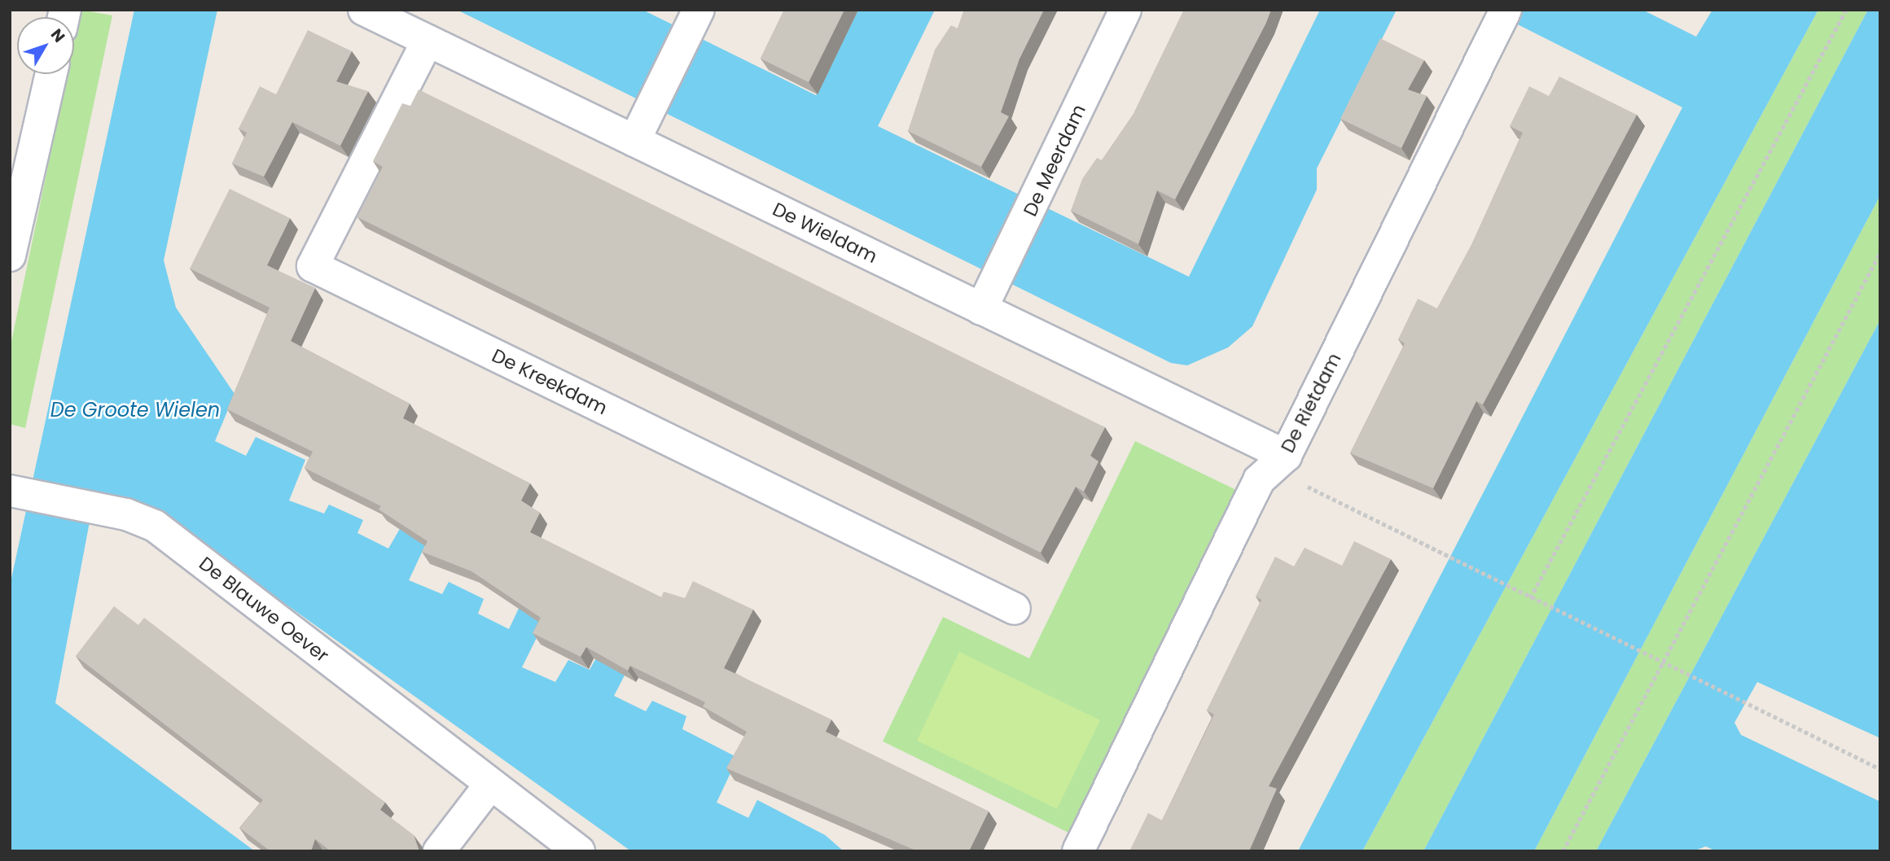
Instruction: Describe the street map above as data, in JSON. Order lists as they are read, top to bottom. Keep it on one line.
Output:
{"streets":{"street":["De Meerdam","De Wieldam","De Kreekdam","De Rietdam","De Blauwe Oever"]},"crossings":[["De Meerdam","De Wieldam"],["De Wieldam","De Kreekdam"],["De Wieldam","De Rietdam"]],"water":["De Groote Wielen"],"north":"top right"}
